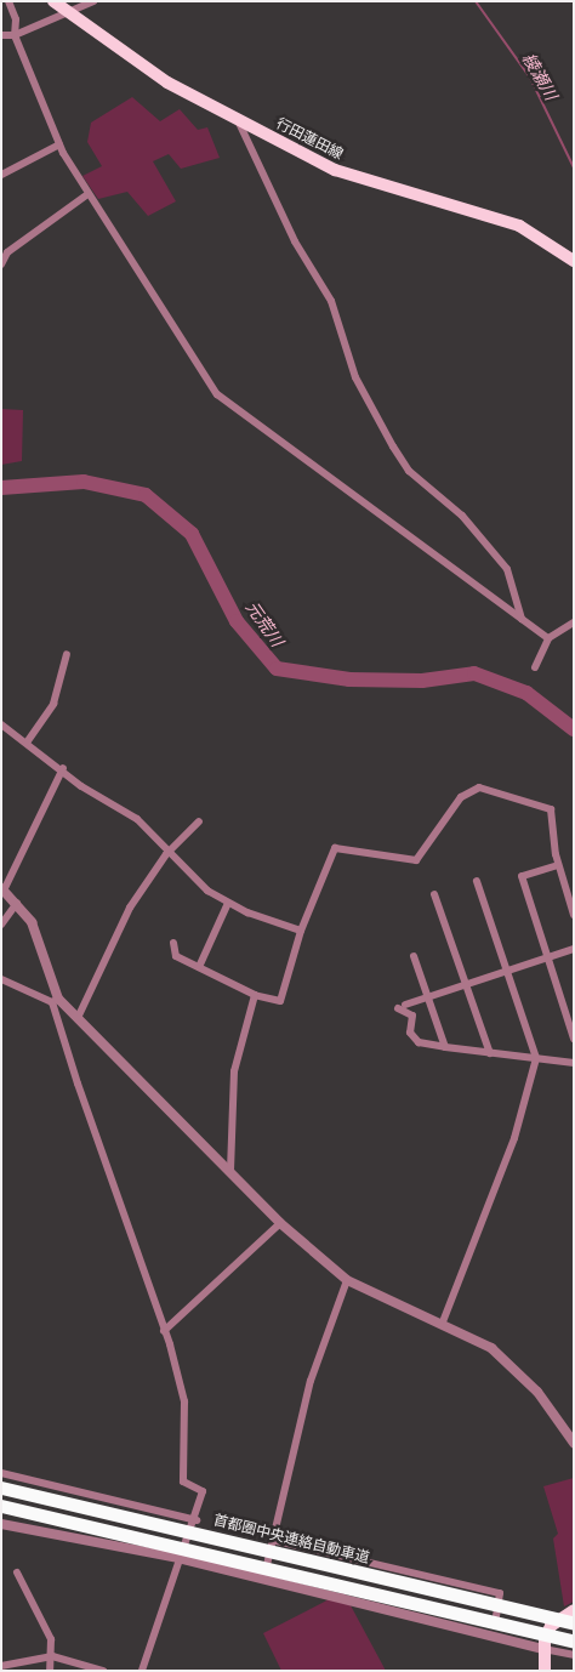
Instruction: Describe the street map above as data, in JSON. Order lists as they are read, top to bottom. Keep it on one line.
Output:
{"streets":{"highway":["首都圏中央連絡自動車道"],"main road":["行田蓮田線"]},"water":["綾瀬川","元荒川"]}
